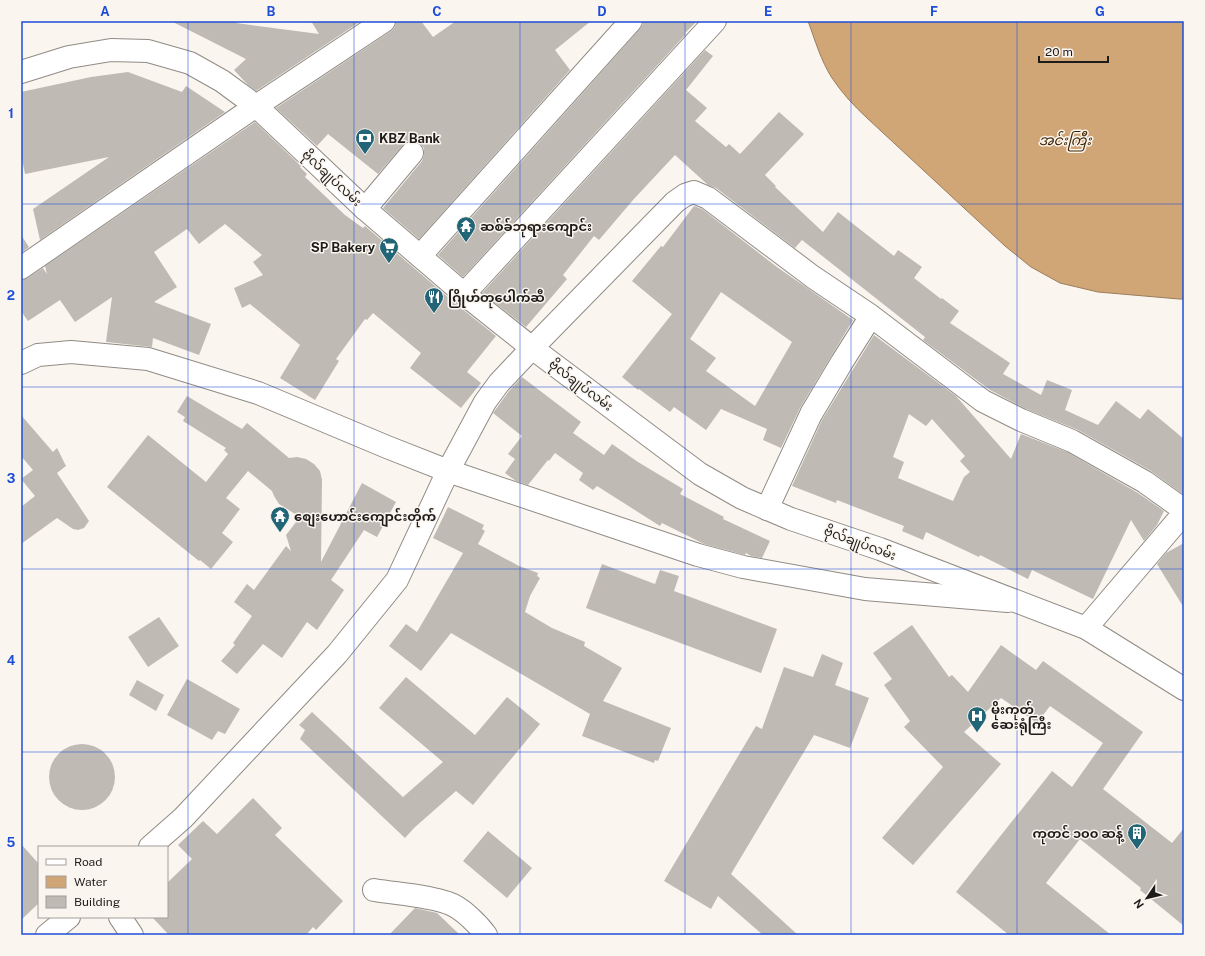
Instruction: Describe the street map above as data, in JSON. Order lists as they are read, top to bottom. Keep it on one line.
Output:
{"streets":{"street":["ဗိုလ်‌ချုပ်‌လမ်း"]},"water":["အင်းကြီး"],"places":{"bank":["KBZ Bank"],"temple":["ဆစ်ခ်ဘုရားကျောင်း","စျေးဟောင်းကျောင်းတိုက်"],"supermarket":["SP Bakery"],"restaurant":["ဂြိုဟ်တုပေါက်ဆီ"],"hospital":["မိုးကုတ်‌ ‌ဆေးရုံကြီး"],"building":["ကုတင် ၁၀၀ ဆန့်"]},"legend":["Road","Water","Building"],"scale_bar":"20 m","north":"bottom left","grid":{"columns":["A","B","C","D","E","F","G"],"rows":["1","2","3","4","5"]}}
